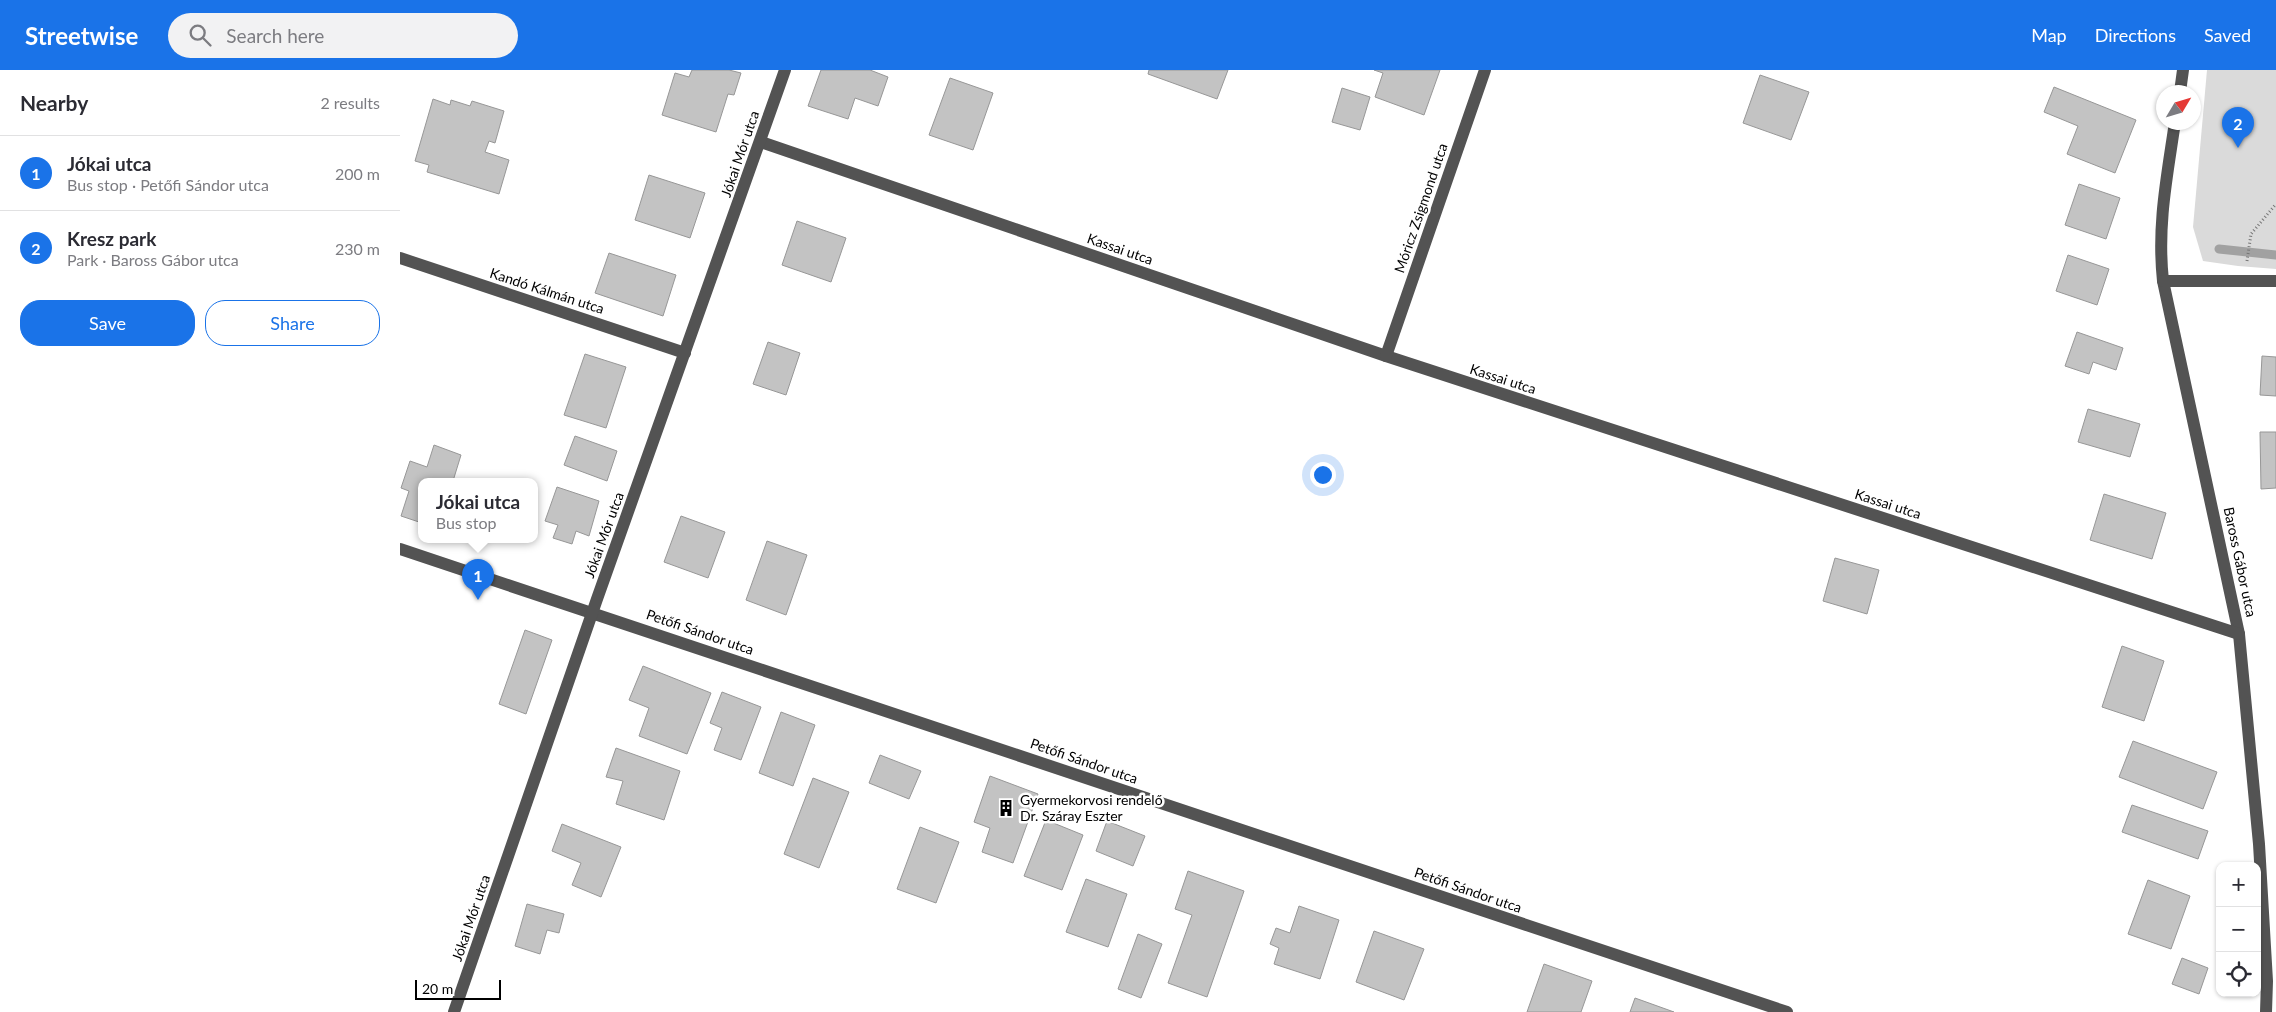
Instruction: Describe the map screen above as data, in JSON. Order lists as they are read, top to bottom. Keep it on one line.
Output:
{"streets":{"street":["Jókai Mór utca","Móricz Zsigmond utca","Kassai utca","Kandó Kálmán utca","Baross Gábor utca","Petőfi Sándor utca"]},"crossings":[["Jókai Mór utca","Kassai utca"],["Jókai Mór utca","Kandó Kálmán utca"],["Jókai Mór utca","Petőfi Sándor utca"],["Móricz Zsigmond utca","Kassai utca"],["Kassai utca","Baross Gábor utca"]],"places":{"building":["Gyermekorvosi rendelő Dr. Száray Eszter"]},"scale_bar":"20 m","north":"top right","page":{"header":"Streetwise","search":"Search here","nav":["Map","Directions","Saved"],"heading":["Nearby","2 results"],"pins":["2","1"],"list":[{"mark":"1","name":"Jókai utca","note":"Bus stop · Petőfi Sándor utca","value":"200 m"},{"mark":"2","name":"Kresz park","note":"Park · Baross Gábor utca","value":"230 m"}],"buttons":["Save","Share"],"popup":["Jókai utca","Bus stop"],"map_buttons":["+","−"],"scale":"20 m"}}
